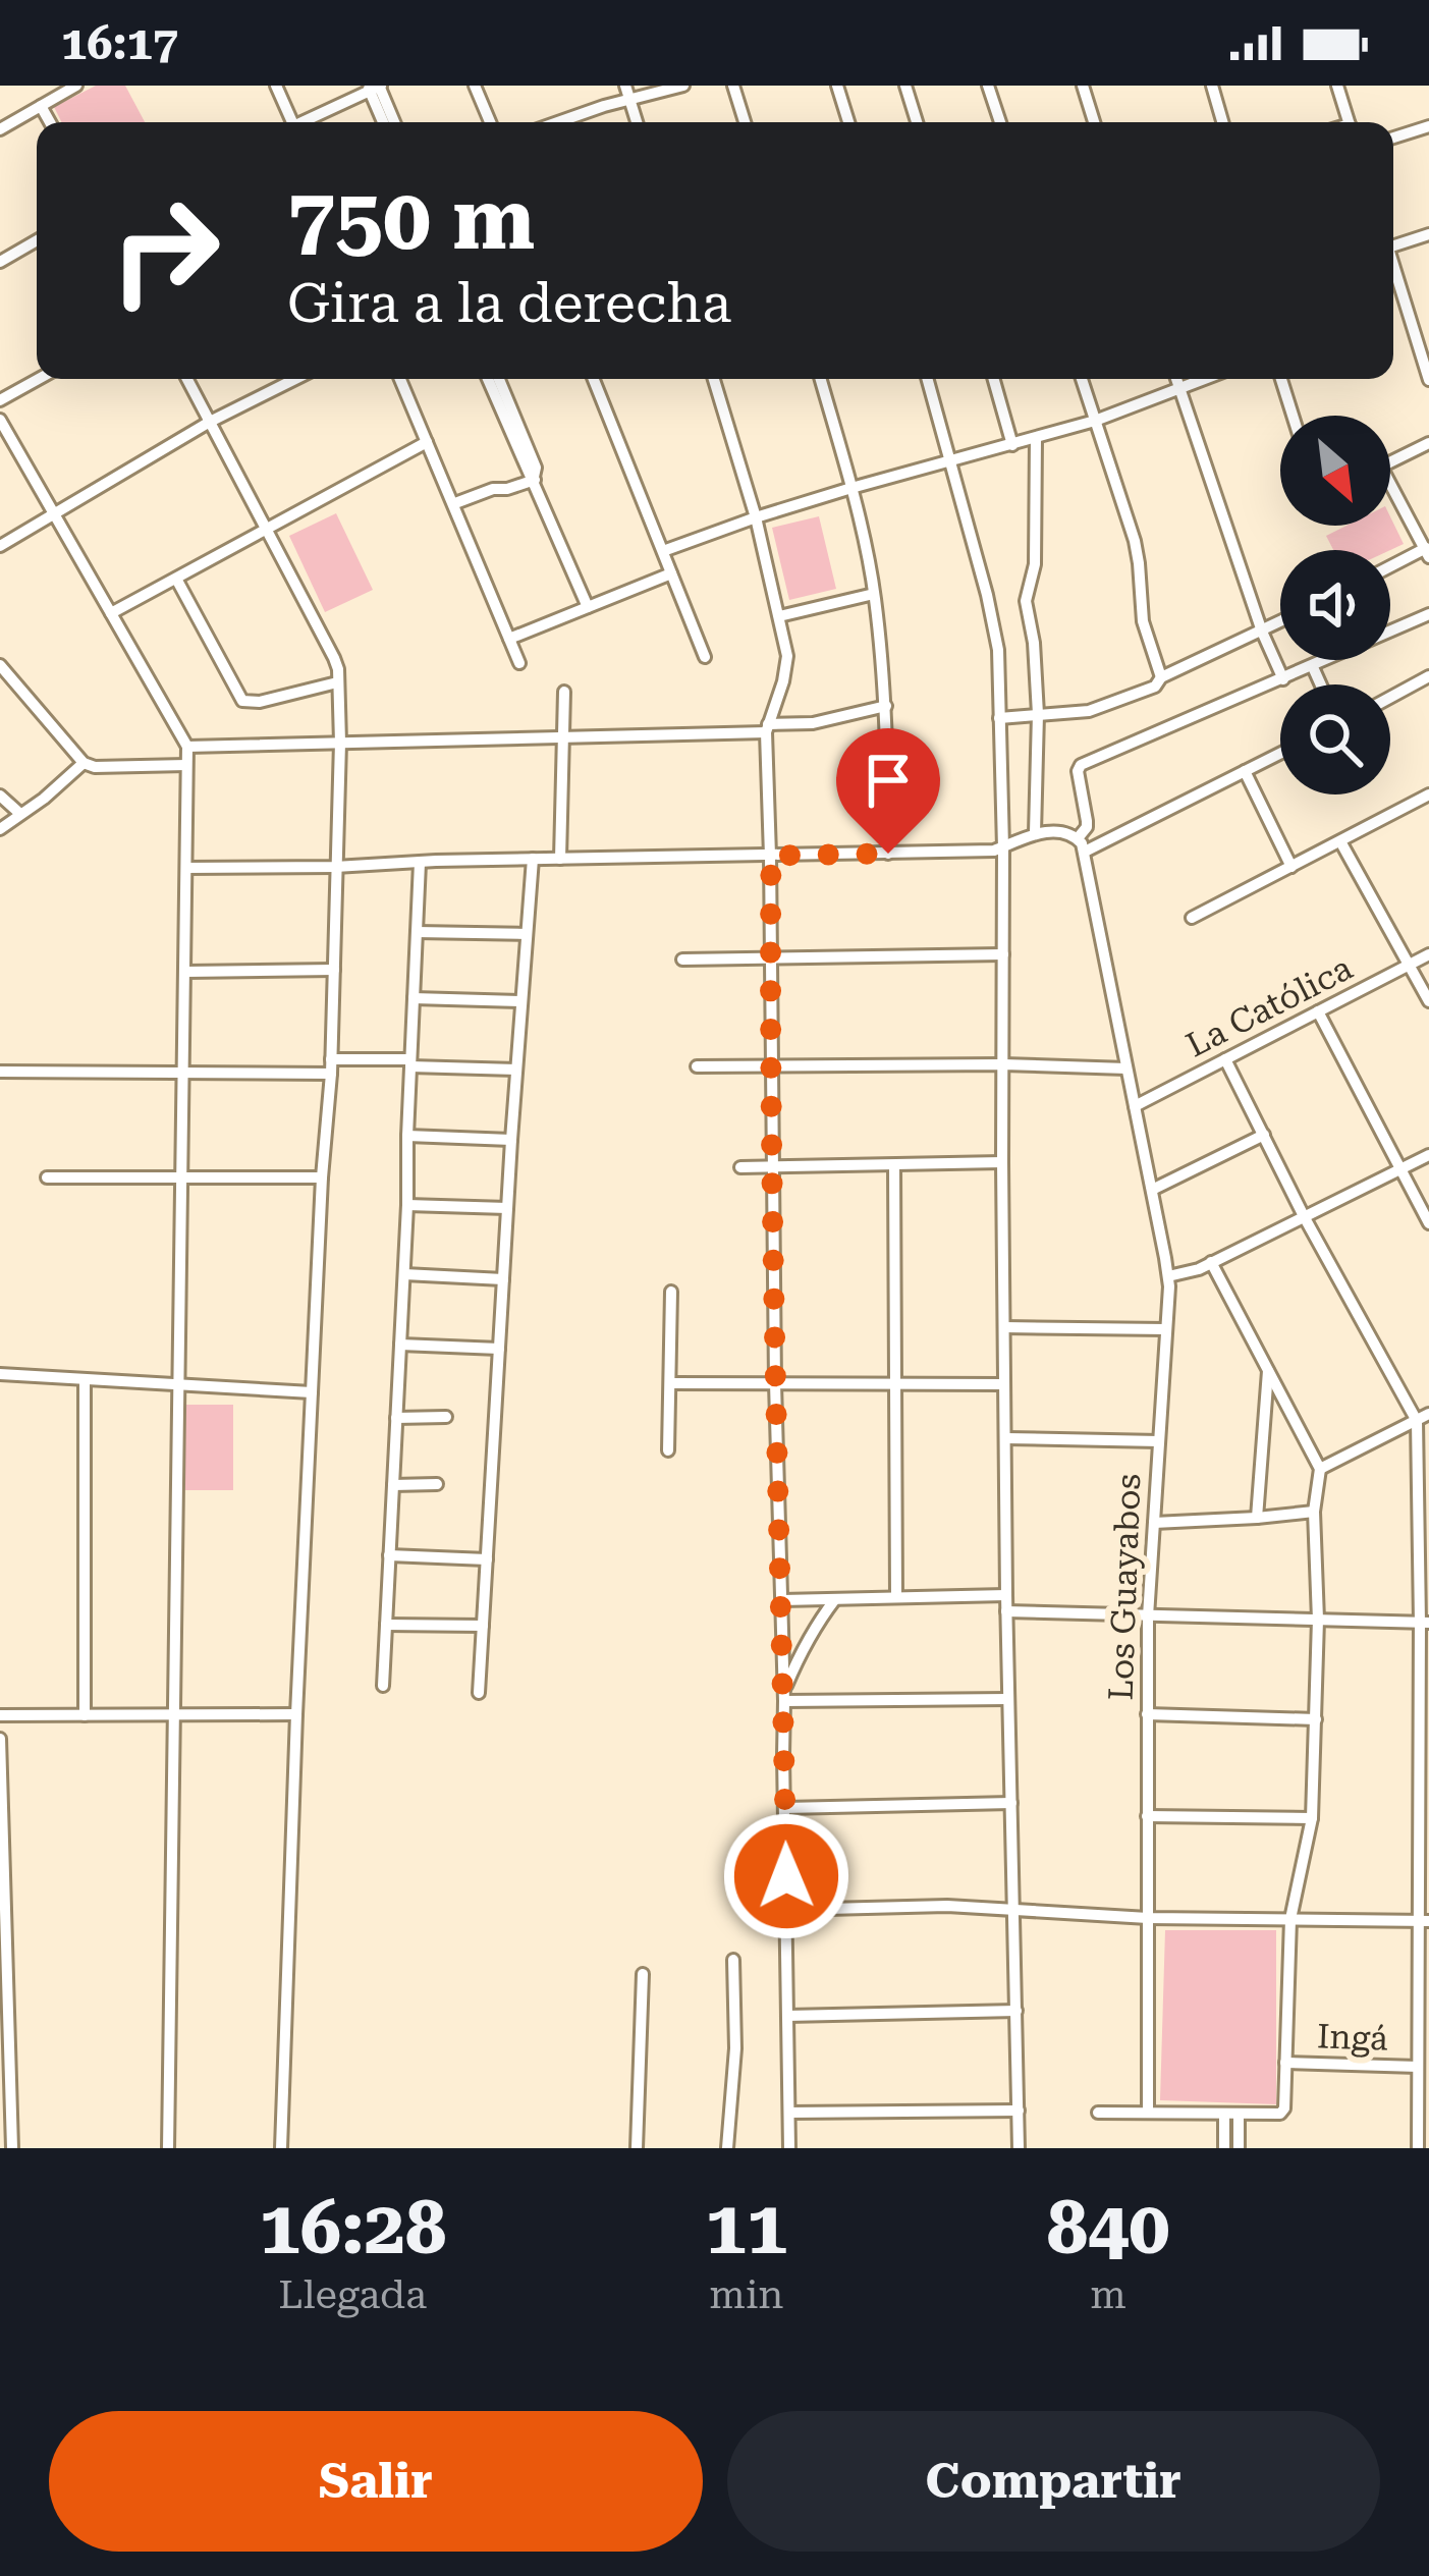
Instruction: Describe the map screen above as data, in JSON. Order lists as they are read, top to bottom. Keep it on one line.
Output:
{"streets":{"street":["La Católica","Los Guayabos","Ingá"]},"crossings":[["La Católica","Los Guayabos"]],"north":"bottom right","page":{"status":"16:17","turn":["750 m","Gira a la derecha"],"eta":["16:28","Llegada","11","min","840","m"],"buttons":["Salir","Compartir"]}}
